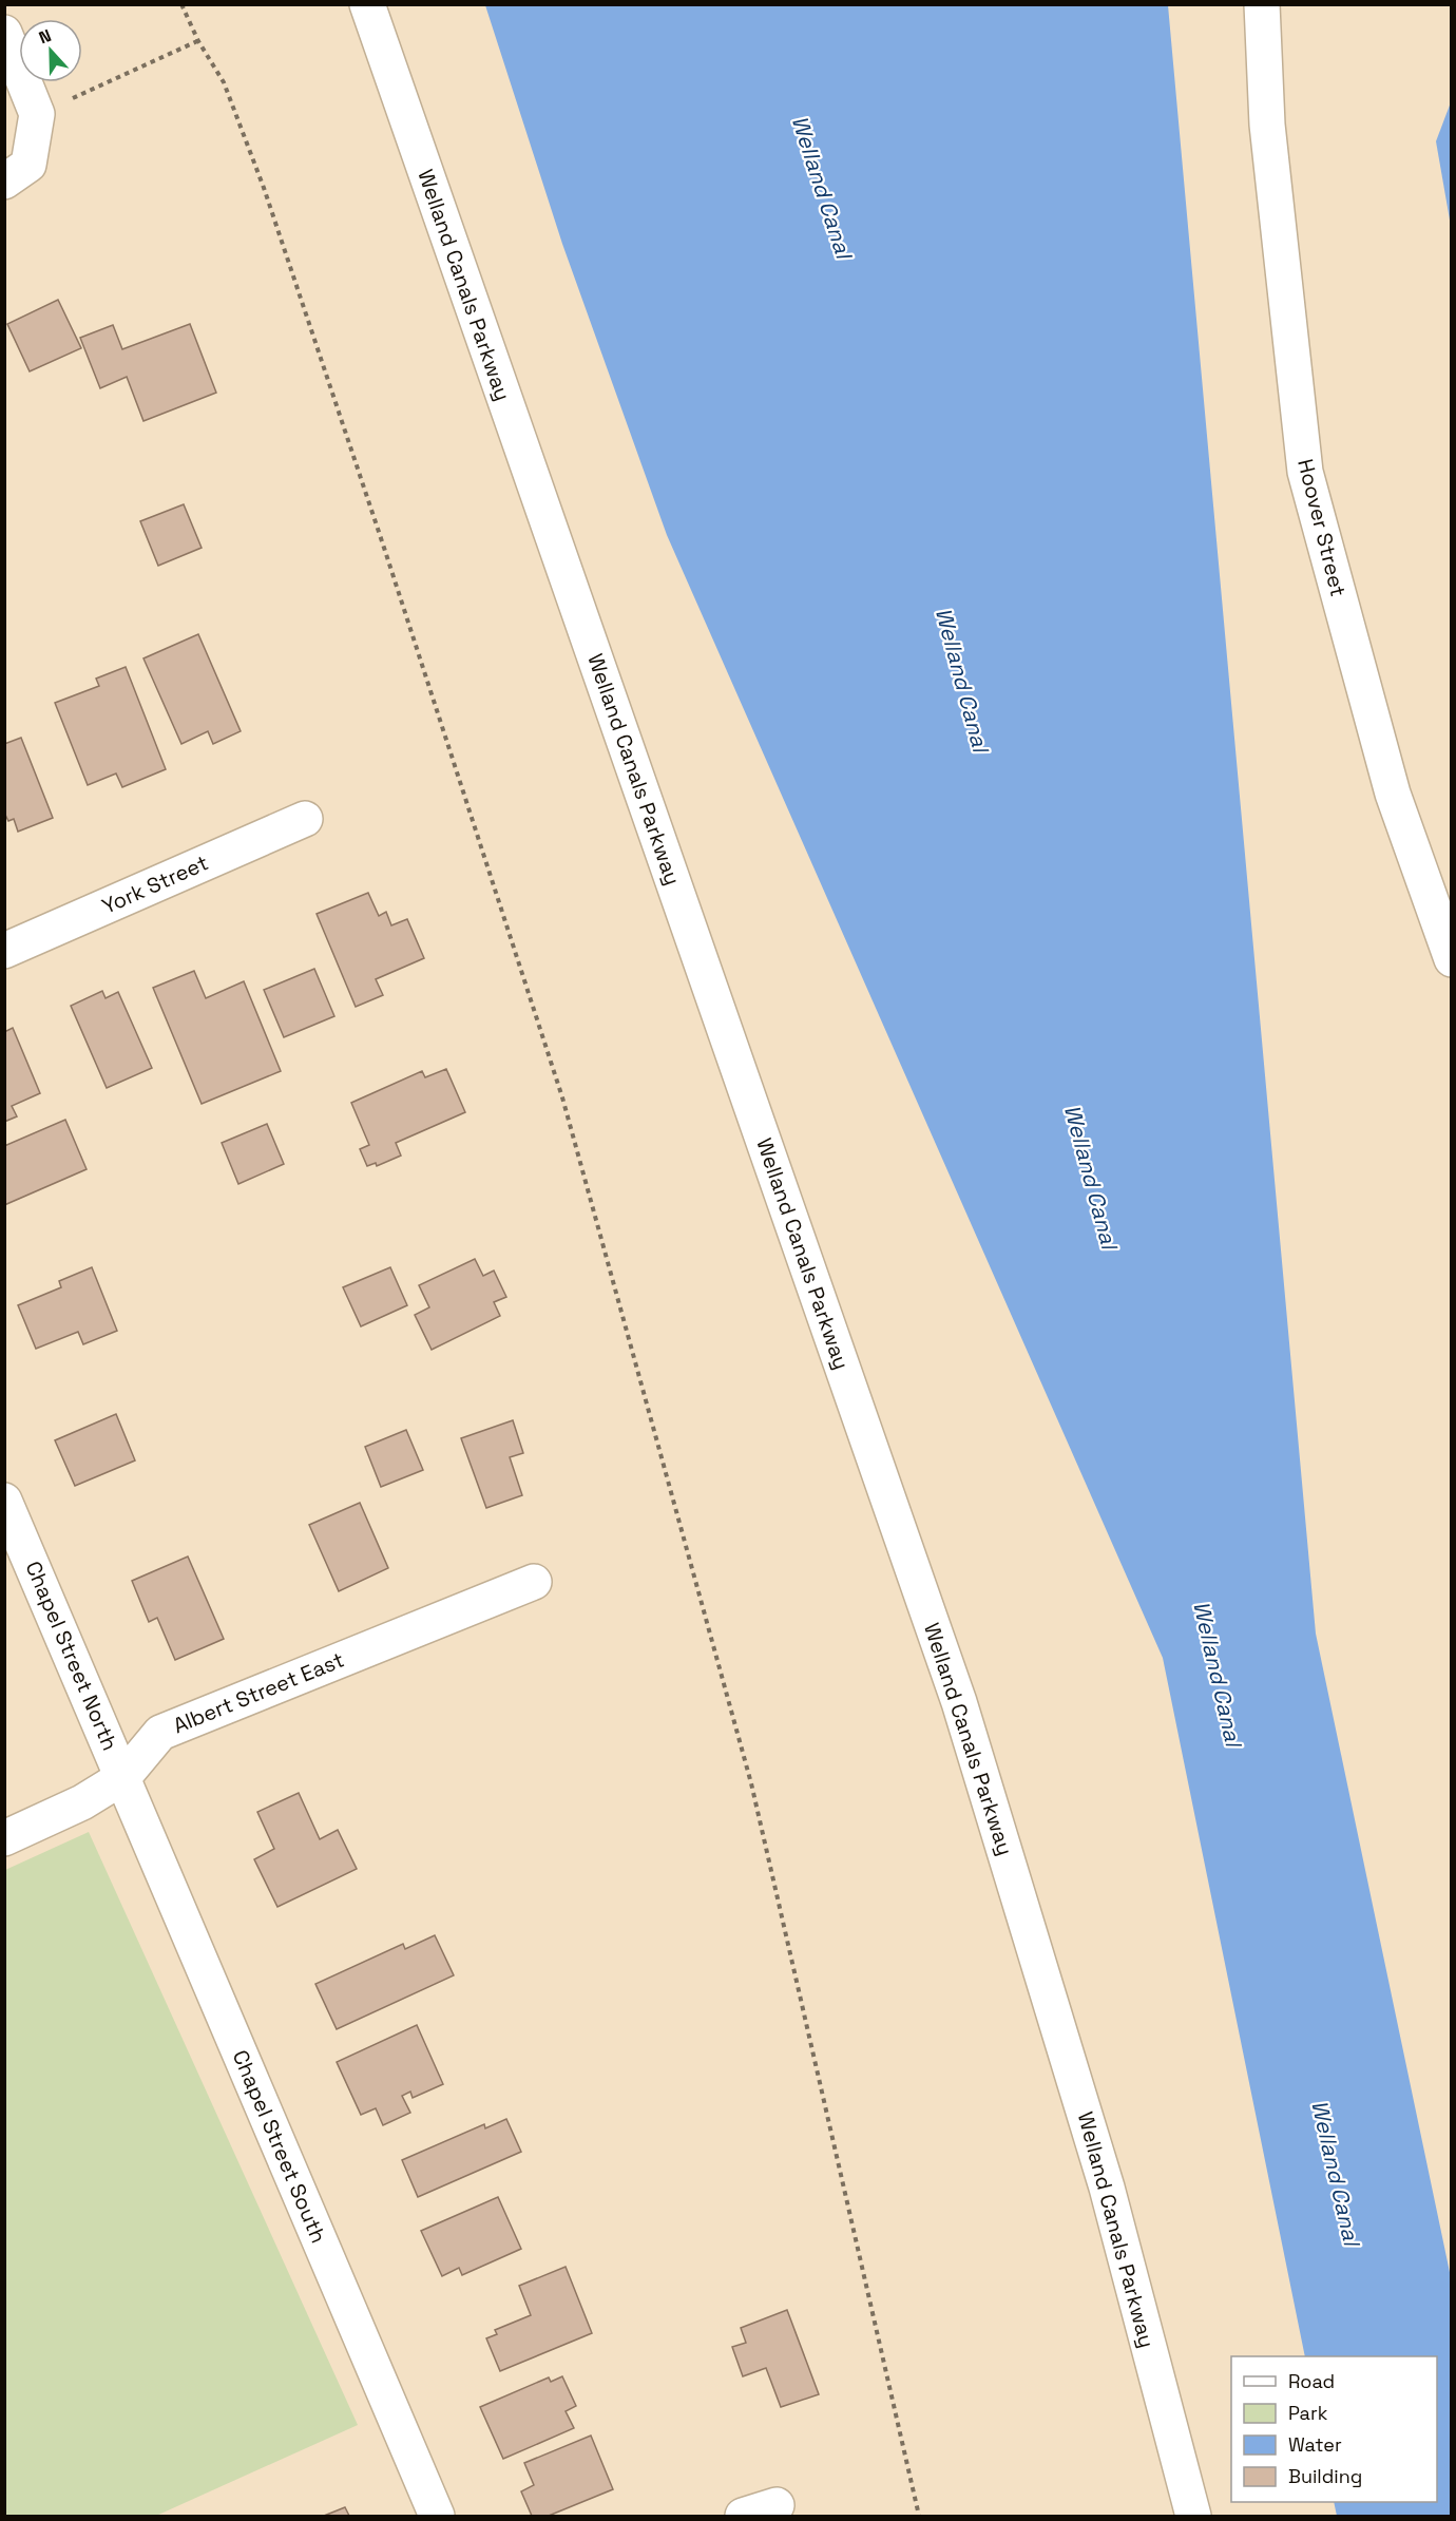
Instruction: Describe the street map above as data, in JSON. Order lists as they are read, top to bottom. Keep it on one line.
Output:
{"streets":{"street":["Welland Canals Parkway","Hoover Street","York Street","Chapel Street North","Albert Street East","Chapel Street South"]},"crossings":[["Chapel Street North","Albert Street East"],["Chapel Street North","Chapel Street South"],["Albert Street East","Chapel Street South"]],"water":["Welland Canal"],"legend":["Road","Park","Water","Building"],"north":"top"}
